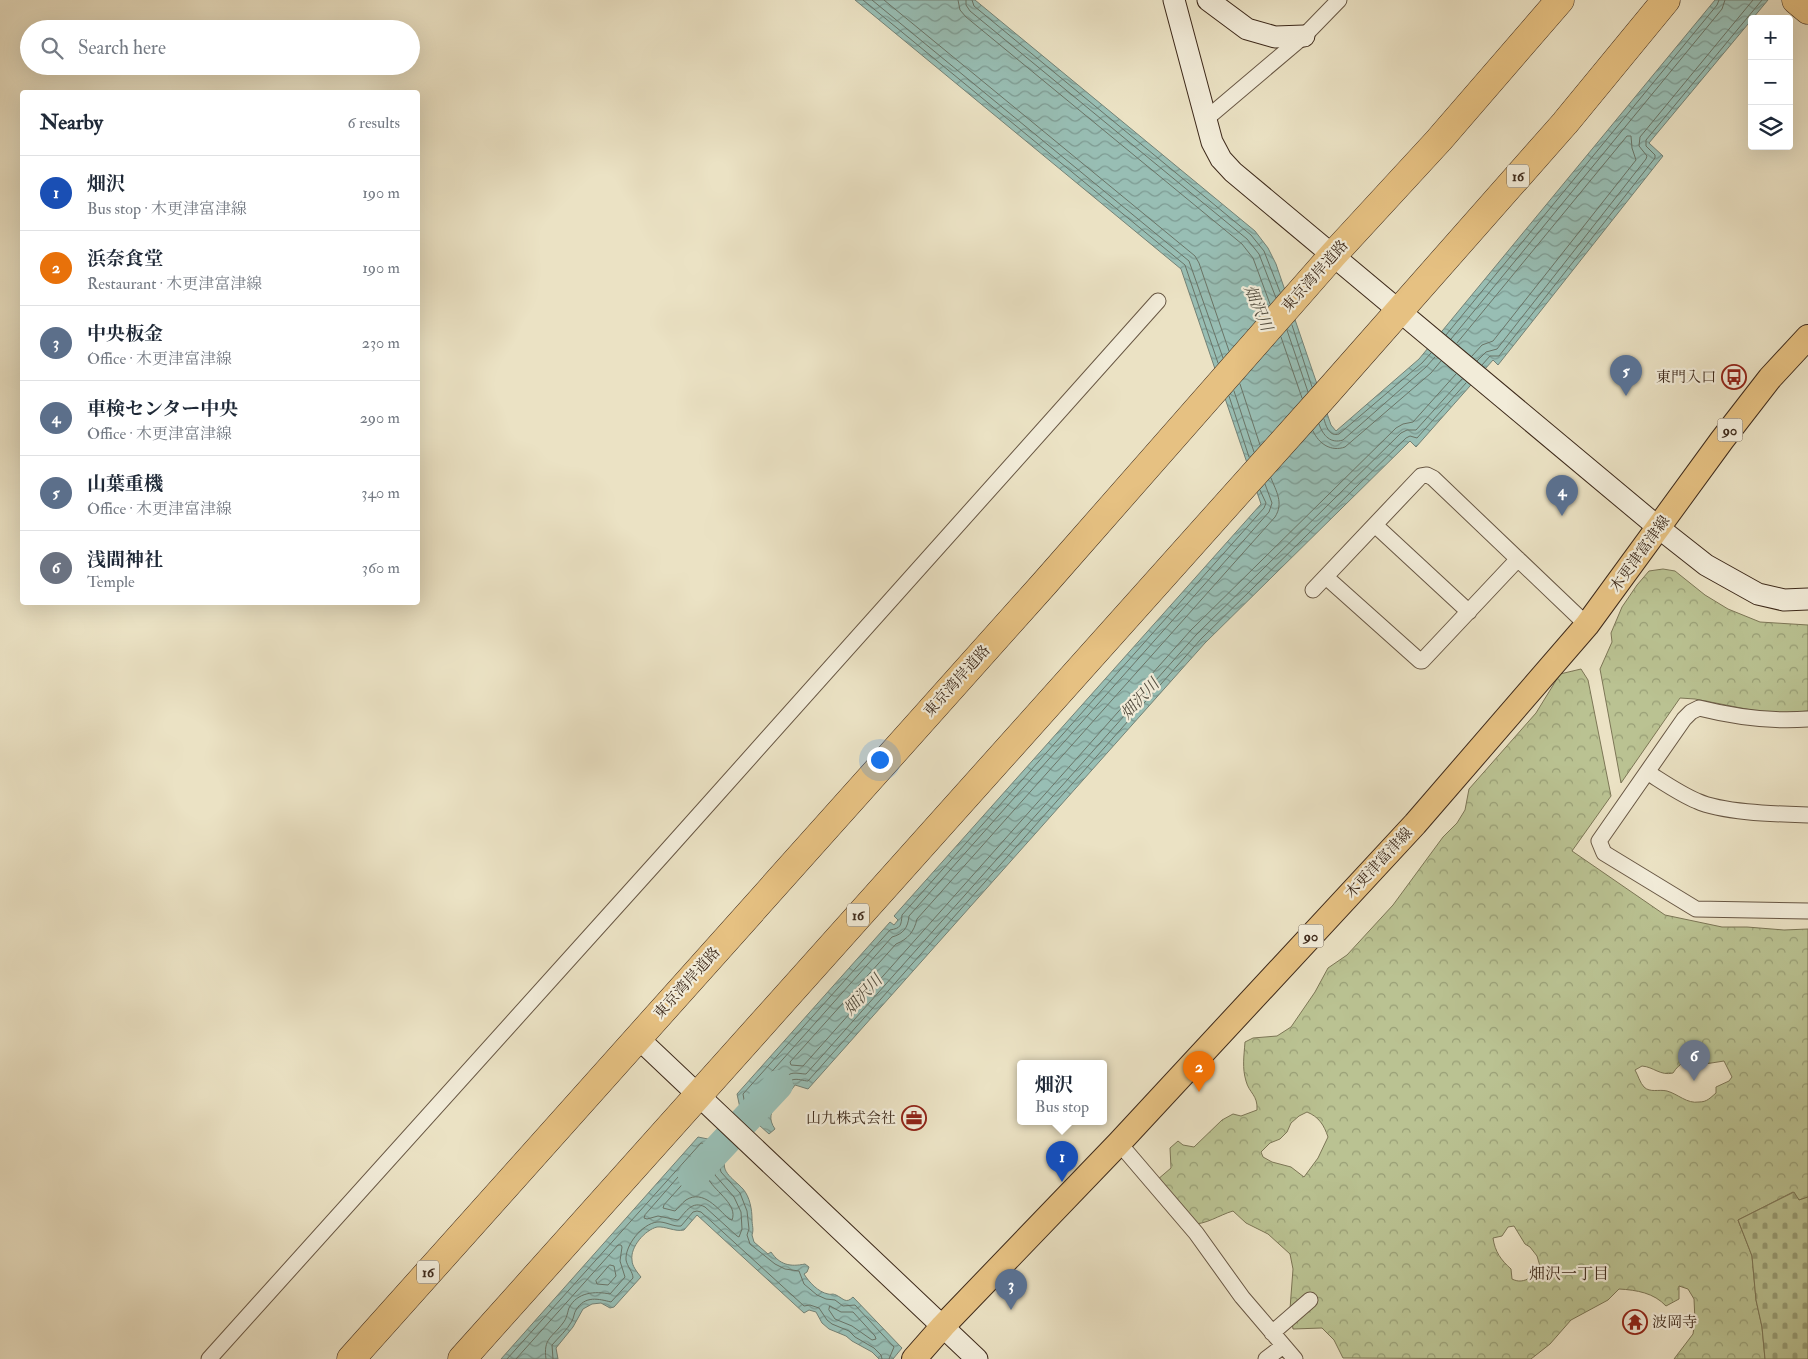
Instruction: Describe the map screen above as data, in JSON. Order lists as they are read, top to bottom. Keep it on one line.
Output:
{"streets":{"highway":["16","東京湾岸道路"],"main road":["90","木更津富津線"]},"districts":["畑沢一丁目"],"water":["畑沢川"],"places":{"bus stop":["東門入口"],"office":["山九株式会社"],"temple":["波岡寺"]},"page":{"map_buttons":["+","−"],"search":"Search here","heading":["Nearby","6 results"],"list":[{"mark":"1","name":"畑沢","note":"Bus stop · 木更津富津線","value":"190 m"},{"mark":"2","name":"浜奈食堂","note":"Restaurant · 木更津富津線","value":"190 m"},{"mark":"3","name":"中央板金","note":"Office · 木更津富津線","value":"230 m"},{"mark":"4","name":"車検センター中央","note":"Office · 木更津富津線","value":"290 m"},{"mark":"5","name":"山葉重機","note":"Office · 木更津富津線","value":"340 m"},{"mark":"6","name":"浅間神社","note":"Temple","value":"360 m"}],"pins":["5","4","6","2","1","3"],"popup":["畑沢","Bus stop"]}}
